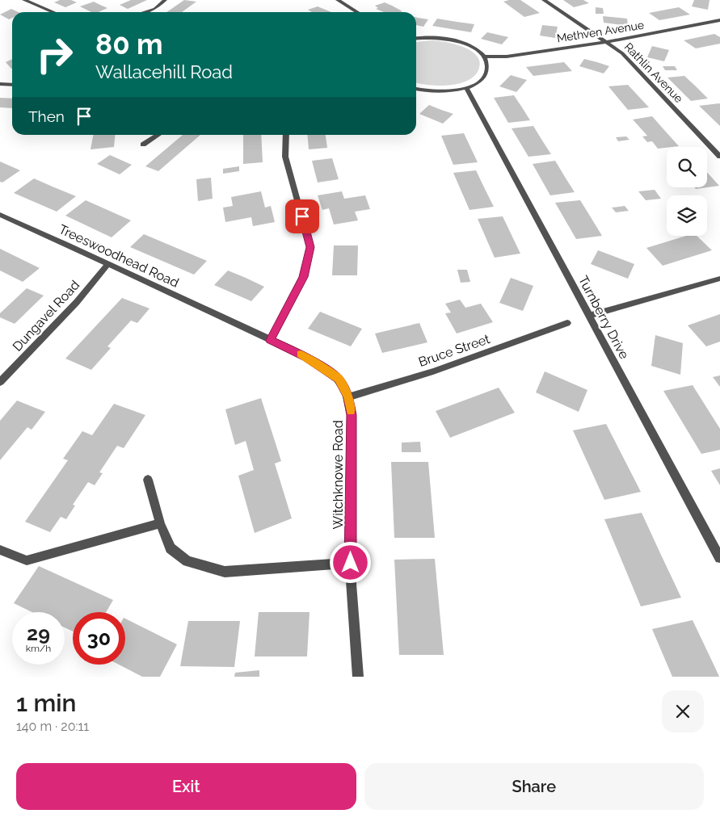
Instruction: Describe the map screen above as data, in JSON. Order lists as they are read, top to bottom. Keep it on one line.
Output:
{"streets":{"street":["Methven Avenue","Rathlin Avenue","Treeswoodhead Road","Dungavel Road","Turnberry Drive","Bruce Street","Witchknowe Road"]},"crossings":[["Methven Avenue","Rathlin Avenue"],["Treeswoodhead Road","Dungavel Road"],["Treeswoodhead Road","Witchknowe Road"],["Bruce Street","Witchknowe Road"]],"page":{"turn":["80 m","Wallacehill Road"],"then":"Then","speed":"29 km/h","limit":"30","heading":["1 min","140 m · 20:11"],"buttons":["Exit","Share"]}}
